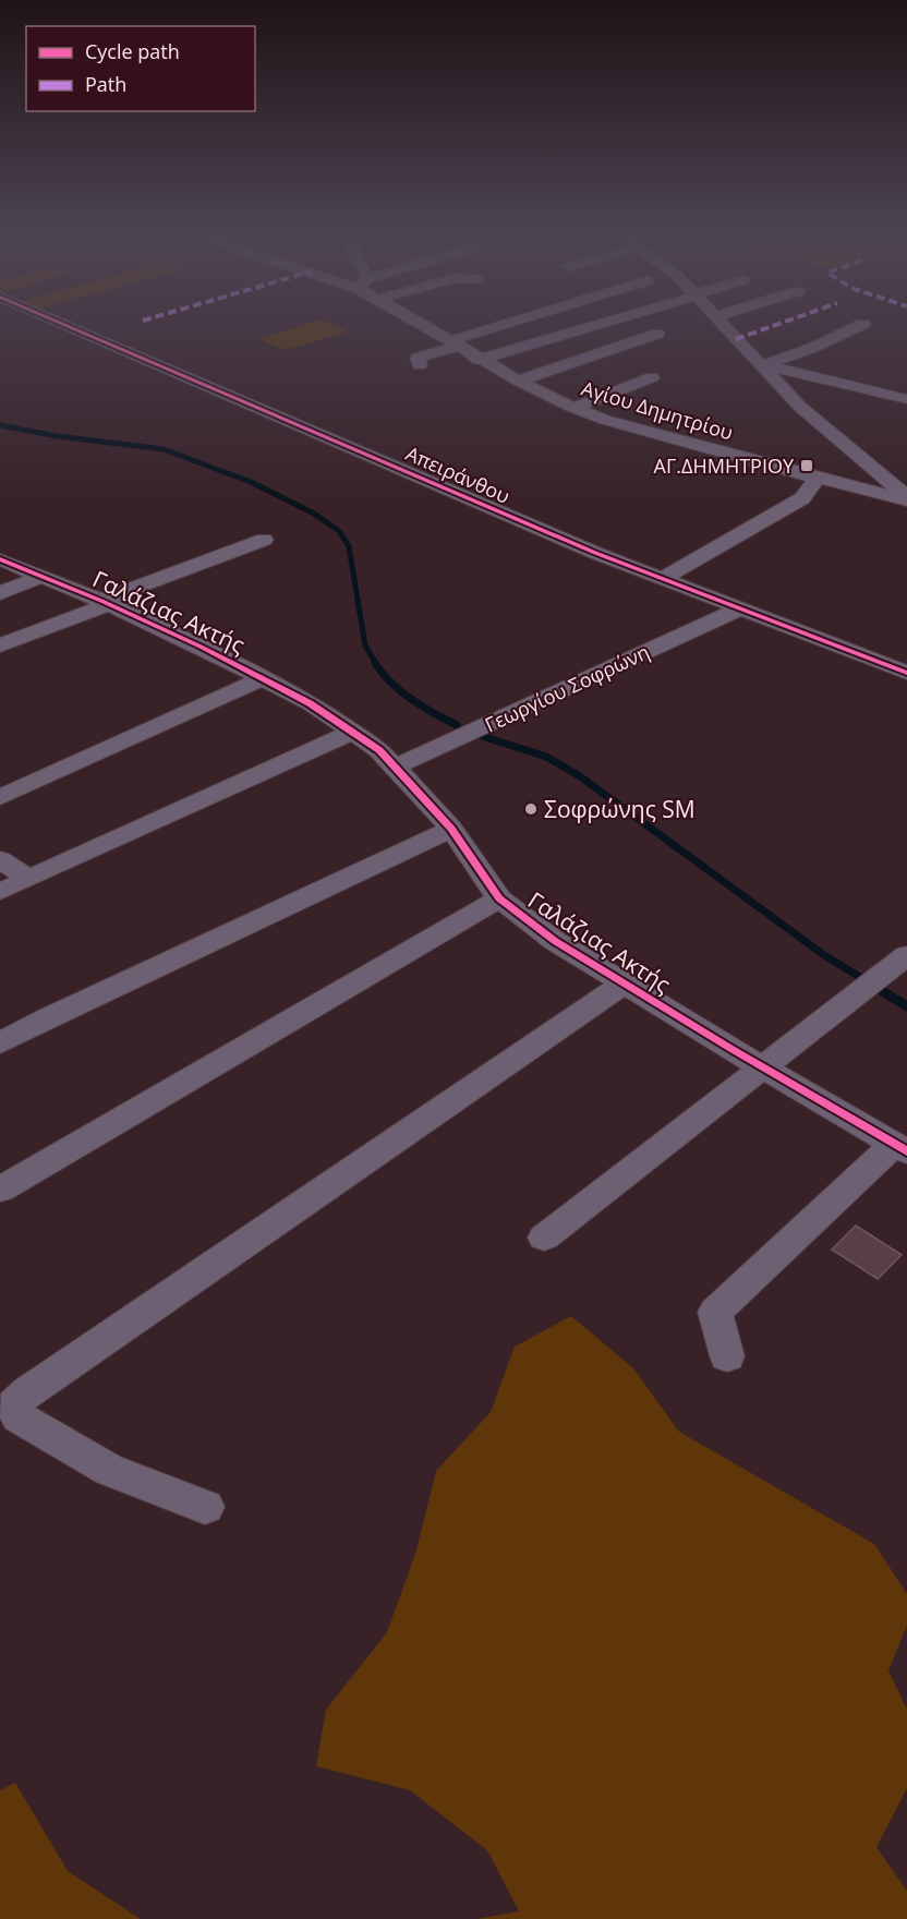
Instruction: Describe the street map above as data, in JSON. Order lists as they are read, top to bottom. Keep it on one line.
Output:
{"streets":{"street":["Αγίου Δημητρίου","Απειράνθου","Γαλάζιας Ακτής","Γεωργίου Σοφρώνη"]},"crossings":[["Απειράνθου","Γεωργίου Σοφρώνη"],["Γαλάζιας Ακτής","Γεωργίου Σοφρώνη"]],"places":{"transit":["ΑΓ.ΔΗΜΗΤΡΙΟΥ"],"other":["Σοφρώνης SM"]},"legend":["Cycle path","Path"]}
